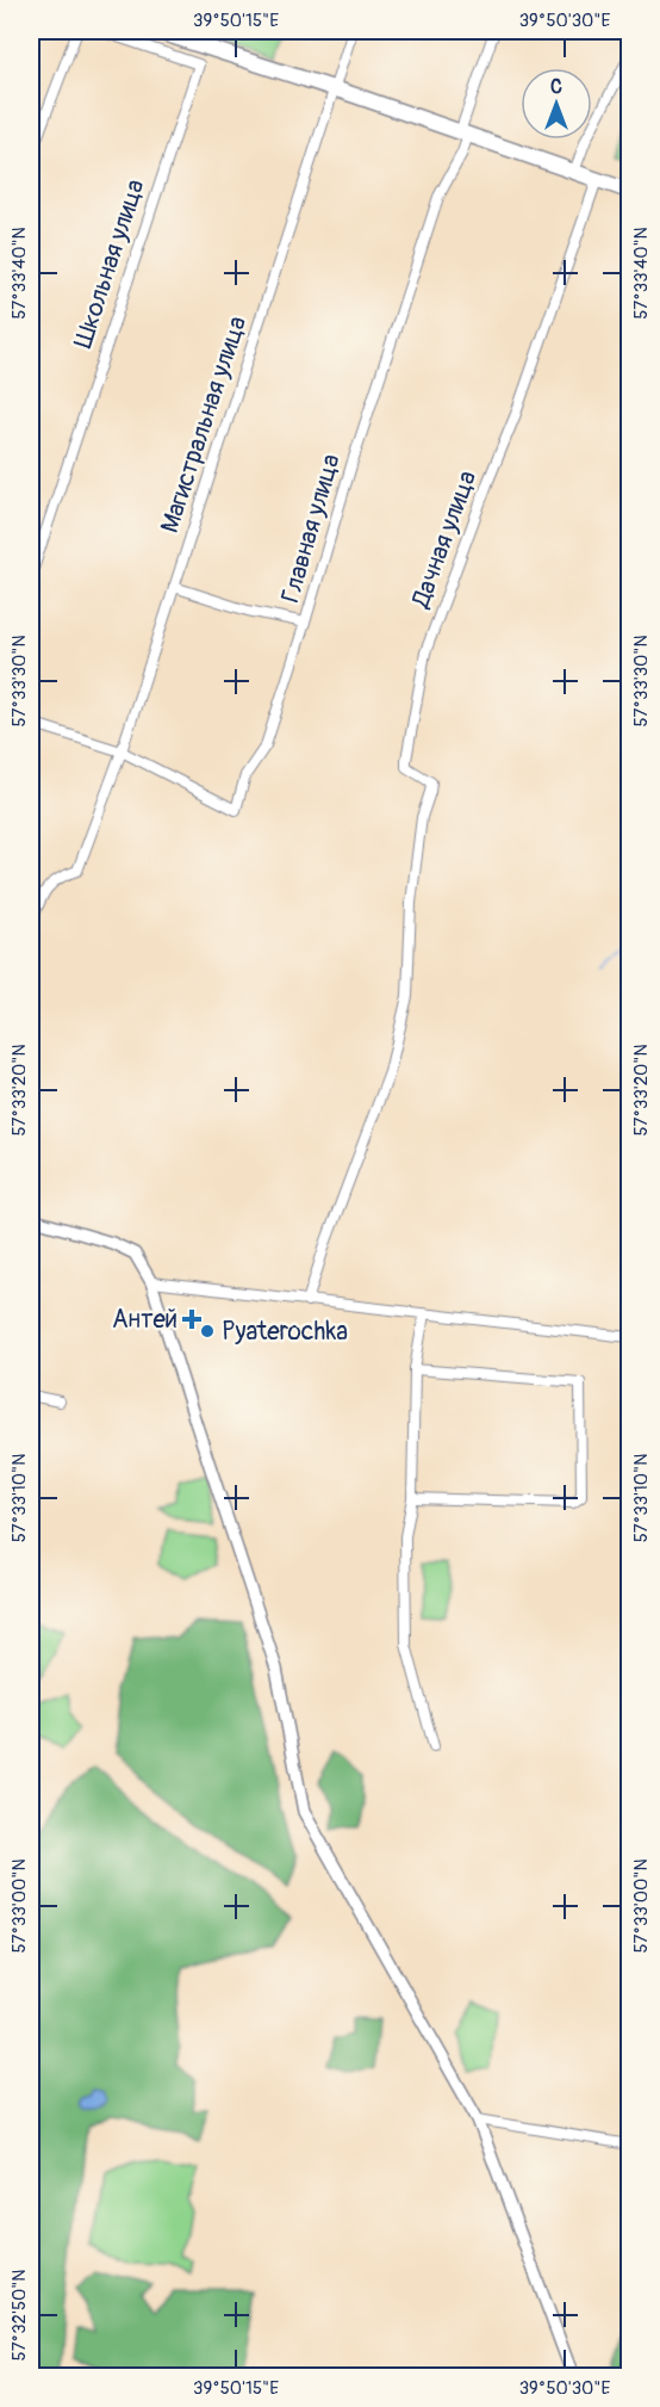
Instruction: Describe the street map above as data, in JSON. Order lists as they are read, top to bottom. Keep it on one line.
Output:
{"streets":{"street":["Школьная улица","Магистральная улица","Главная улица","Дачная улица"]},"crossings":[["Магистральная улица","Главная улица"]],"places":{"health":["Антей"],"other":["Pyaterochka"]},"north":"top","coordinates":["39°50'15\"E","39°50'30\"E","57°33'40\"N","57°33'30\"N","57°33'20\"N","57°33'10\"N","57°33'00\"N","57°32'50\"N"]}
